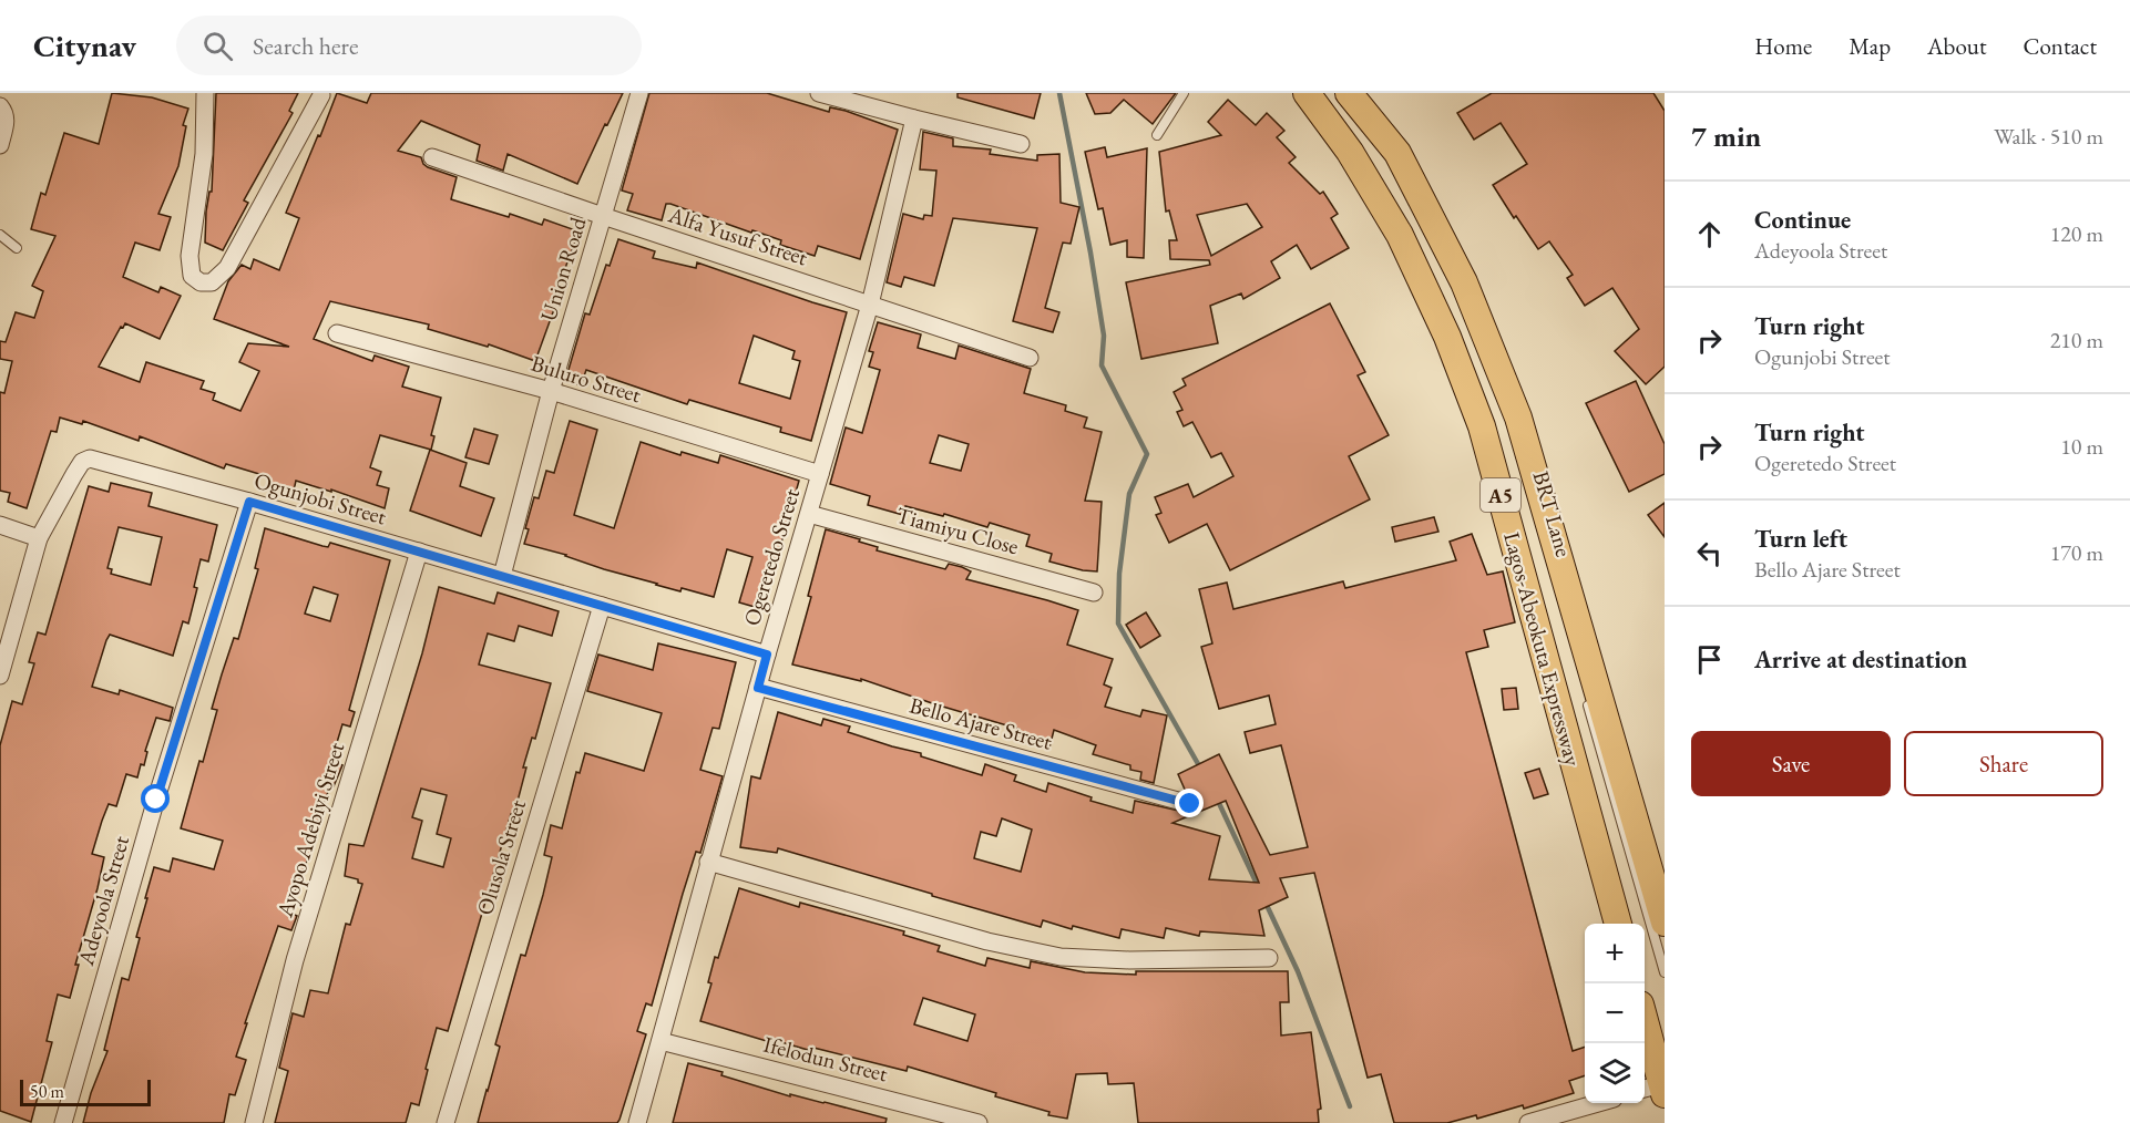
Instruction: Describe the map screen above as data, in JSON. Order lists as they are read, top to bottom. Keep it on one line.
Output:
{"streets":{"highway":["A5","Lagos-Abeokuta Expressway"],"street":["Alfa Yusuf Street","Union Road","Buluro Street","Ogunjobi Street","Tiamiyu Close","Ogeretedo Street","Bello Ajare Street","Ayopo Adebiyi Street","Olusola Street","Adeyoola Street","Ifelodun Street"]},"crossings":[["Alfa Yusuf Street","Union Road"],["Alfa Yusuf Street","Ogeretedo Street"],["Union Road","Buluro Street"],["Union Road","Ogunjobi Street"],["Buluro Street","Ogeretedo Street"],["Ogunjobi Street","Ogeretedo Street"],["Ogunjobi Street","Ayopo Adebiyi Street"],["Ogunjobi Street","Olusola Street"],["Ogunjobi Street","Adeyoola Street"],["Tiamiyu Close","Ogeretedo Street"],["Ogeretedo Street","Bello Ajare Street"],["Ogeretedo Street","Ifelodun Street"]],"scale_bar":"50 m","page":{"header":"Citynav","search":"Search here","nav":["Home","Map","About","Contact"],"heading":["7 min","Walk · 510 m"],"list":[["Continue","Adeyoola Street","120 m"],["Turn right","Ogunjobi Street","210 m"],["Turn right","Ogeretedo Street","10 m"],["Turn left","Bello Ajare Street","170 m"],"Arrive at destination"],"buttons":["Save","Share"],"map_buttons":["+","−"],"scale":"50 m"}}
